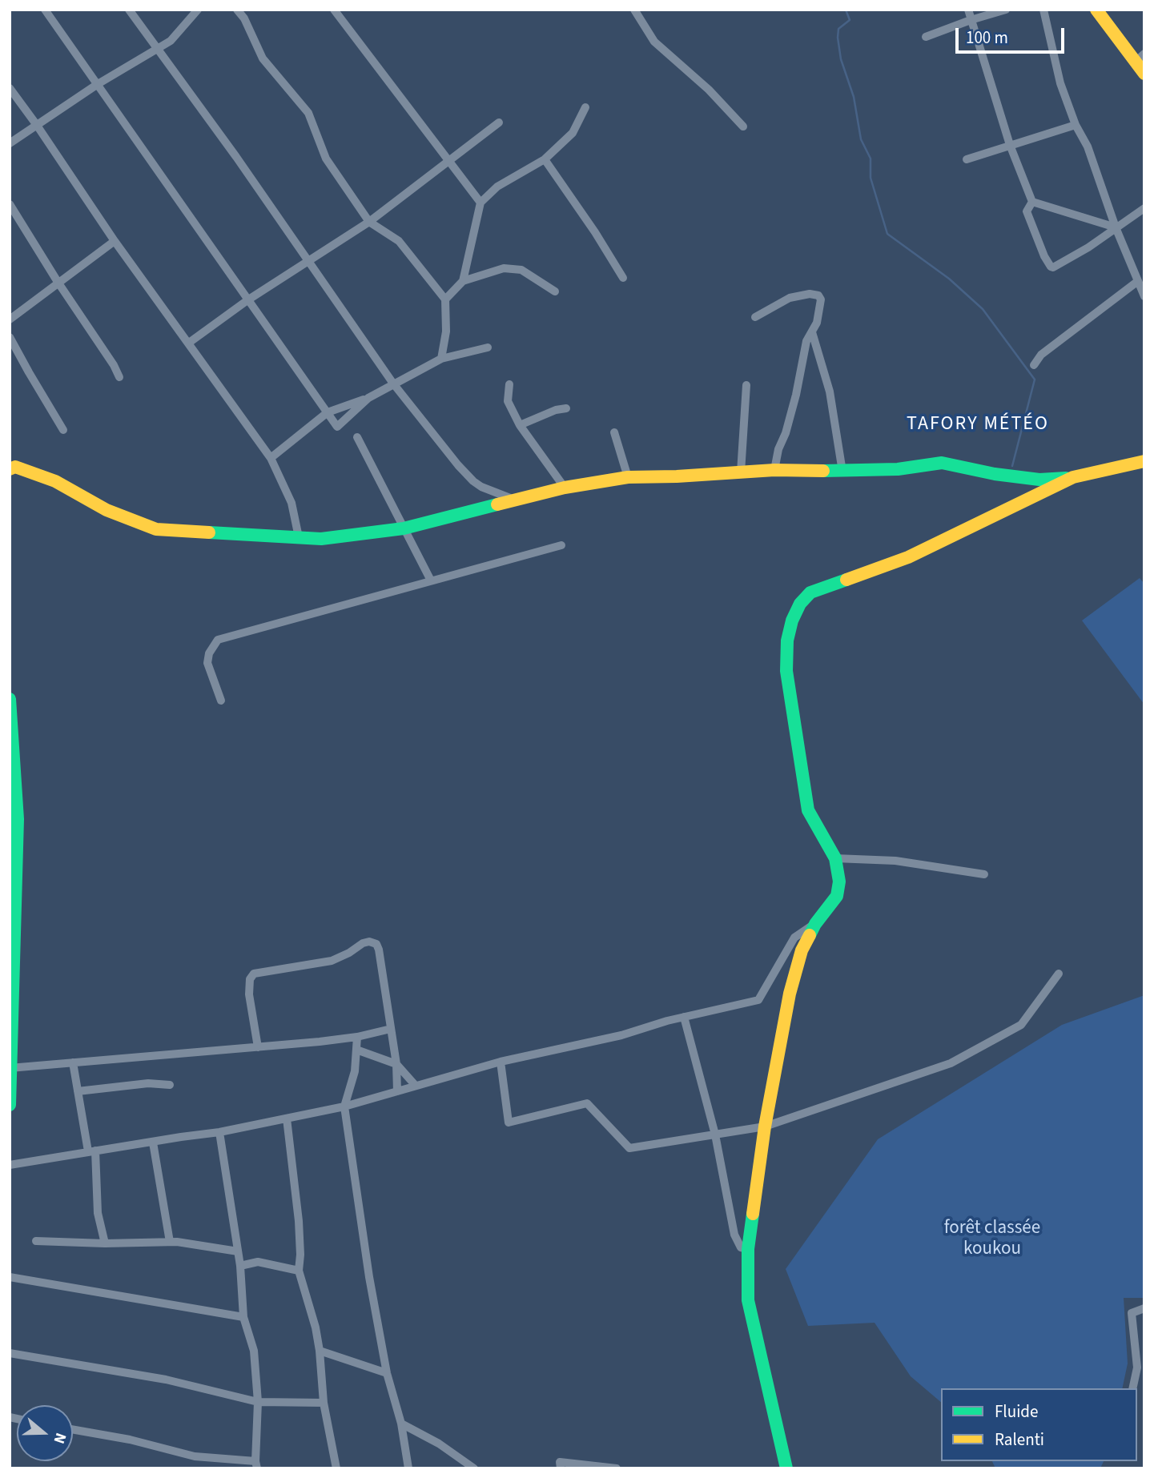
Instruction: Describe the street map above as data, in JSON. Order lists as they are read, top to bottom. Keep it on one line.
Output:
{"districts":["TAFORY MÉTÉO"],"parks":["forêt classée koukou"],"legend":["Fluide","Ralenti"],"scale_bar":"100 m","north":"right"}
